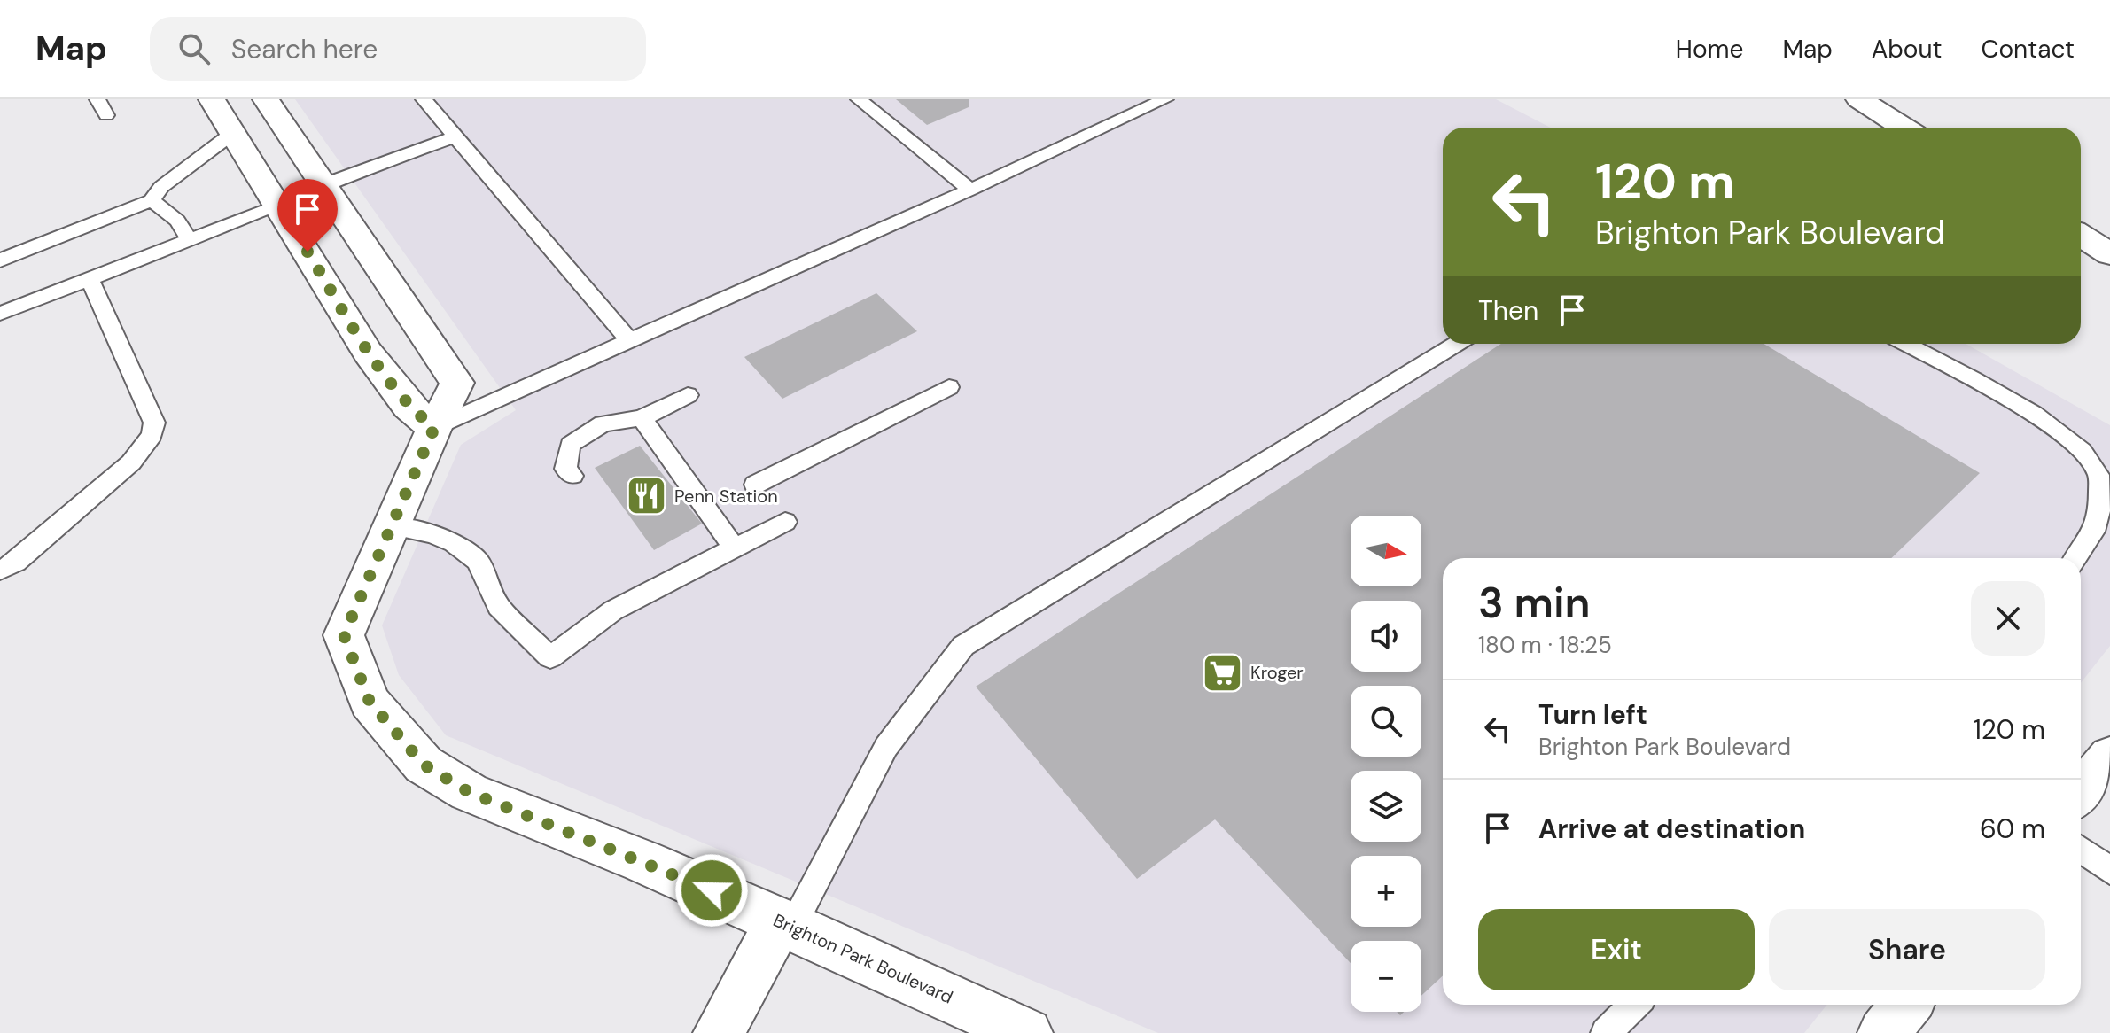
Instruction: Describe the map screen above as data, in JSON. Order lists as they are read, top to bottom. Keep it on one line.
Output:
{"streets":{"street":["Brighton Park Boulevard"]},"places":{"restaurant":["Penn Station"],"supermarket":["Kroger"]},"north":"right","page":{"header":"Map","search":"Search here","nav":["Home","Map","About","Contact"],"turn":["120 m","Brighton Park Boulevard"],"then":"Then","map_buttons":["+","−"],"heading":["3 min","180 m · 18:25"],"list":[{"name":"Turn left","note":"Brighton Park Boulevard","value":"120 m"},{"name":"Arrive at destination","value":"60 m"}],"buttons":["Exit","Share"]}}
